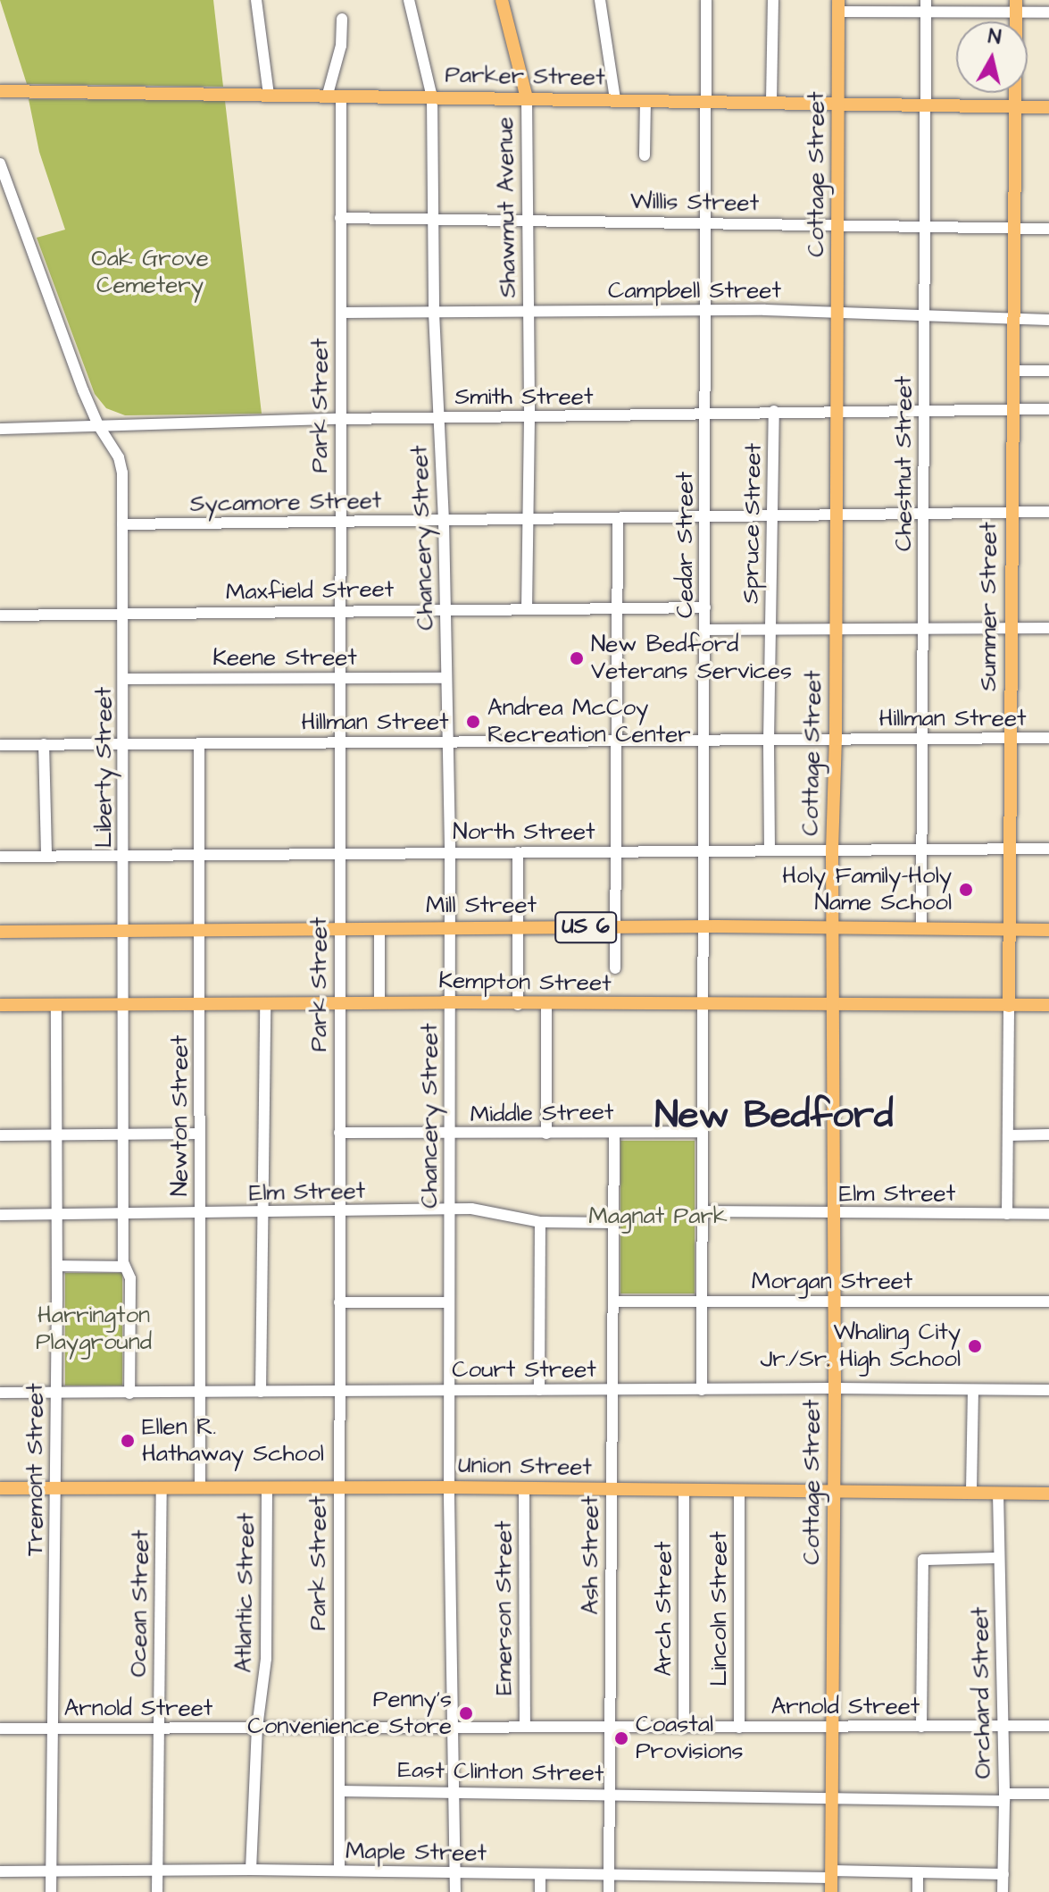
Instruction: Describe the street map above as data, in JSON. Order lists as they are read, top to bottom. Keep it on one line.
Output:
{"streets":{"main road":["Parker Street","Cottage Street","Shawmut Avenue","Summer Street","Mill Street","US 6","Kempton Street","Union Street"],"street":["Willis Street","Campbell Street","Smith Street","Park Street","Chestnut Street","Sycamore Street","Spruce Street","Chancery Street","Cedar Street","Maxfield Street","Keene Street","Hillman Street","Liberty Street","North Street","Middle Street","Newton Street","Elm Street","Morgan Street","Court Street","Tremont Street","Ash Street","Atlantic Street","Ocean Street","Emerson Street","Arch Street","Lincoln Street","Orchard Street","Arnold Street","East Clinton Street","Maple Street"]},"crossings":[["Parker Street","Cottage Street"],["Parker Street","Shawmut Avenue"],["Parker Street","Park Street"],["Parker Street","Chestnut Street"],["Parker Street","Chancery Street"],["Parker Street","Cedar Street"],["Parker Street","Summer Street"],["Cottage Street","Willis Street"],["Cottage Street","Campbell Street"],["Cottage Street","Smith Street"],["Cottage Street","Sycamore Street"],["Cottage Street","Hillman Street"],["Cottage Street","North Street"],["Cottage Street","Mill Street"],["Cottage Street","Kempton Street"],["Cottage Street","Elm Street"],["Cottage Street","Morgan Street"],["Cottage Street","Court Street"],["Cottage Street","Union Street"],["Cottage Street","Arnold Street"],["Cottage Street","East Clinton Street"],["Cottage Street","Maple Street"],["Willis Street","Shawmut Avenue"],["Willis Street","Park Street"],["Willis Street","Chestnut Street"],["Willis Street","Chancery Street"],["Willis Street","Cedar Street"],["Willis Street","Summer Street"],["Shawmut Avenue","Campbell Street"],["Shawmut Avenue","Smith Street"],["Campbell Street","Park Street"],["Campbell Street","Chestnut Street"],["Campbell Street","Chancery Street"],["Campbell Street","Cedar Street"],["Campbell Street","Summer Street"],["Smith Street","Park Street"],["Smith Street","Chestnut Street"],["Smith Street","Spruce Street"],["Smith Street","Chancery Street"],["Smith Street","Cedar Street"],["Smith Street","Summer Street"],["Smith Street","Liberty Street"],["Park Street","Sycamore Street"],["Park Street","Maxfield Street"],["Park Street","Keene Street"],["Park Street","Hillman Street"],["Park Street","North Street"],["Park Street","Mill Street"],["Park Street","Kempton Street"],["Park Street","Middle Street"],["Park Street","Elm Street"],["Park Street","Court Street"],["Park Street","Union Street"],["Park Street","Arnold Street"],["Park Street","East Clinton Street"],["Park Street","Maple Street"],["Chestnut Street","Sycamore Street"],["Chestnut Street","Hillman Street"],["Chestnut Street","North Street"],["Chestnut Street","Mill Street"],["Sycamore Street","Spruce Street"],["Sycamore Street","Chancery Street"],["Sycamore Street","Cedar Street"],["Sycamore Street","Summer Street"],["Sycamore Street","Liberty Street"],["Spruce Street","Hillman Street"],["Spruce Street","North Street"],["Chancery Street","Maxfield Street"],["Chancery Street","Keene Street"],["Chancery Street","Hillman Street"],["Chancery Street","North Street"],["Chancery Street","Mill Street"],["Chancery Street","Kempton Street"],["Chancery Street","Middle Street"],["Chancery Street","Elm Street"],["Chancery Street","Court Street"],["Chancery Street","Union Street"],["Chancery Street","Arnold Street"],["Chancery Street","East Clinton Street"],["Chancery Street","Maple Street"],["Cedar Street","Maxfield Street"],["Cedar Street","Hillman Street"],["Cedar Street","North Street"],["Cedar Street","Mill Street"],["Cedar Street","Kempton Street"],["Cedar Street","Middle Street"],["Cedar Street","Elm Street"],["Cedar Street","Morgan Street"],["Cedar Street","Court Street"],["Maxfield Street","Liberty Street"],["Summer Street","Hillman Street"],["Summer Street","North Street"],["Summer Street","Mill Street"],["Summer Street","Kempton Street"],["Summer Street","Elm Street"],["Keene Street","Liberty Street"],["Hillman Street","Liberty Street"],["Hillman Street","Newton Street"],["Liberty Street","North Street"],["Liberty Street","Mill Street"],["Liberty Street","Kempton Street"],["Liberty Street","Elm Street"],["Liberty Street","Court Street"],["North Street","Newton Street"],["Mill Street","Newton Street"],["Kempton Street","Newton Street"],["Kempton Street","Tremont Street"],["Middle Street","Ash Street"],["Newton Street","Elm Street"],["Newton Street","Court Street"],["Newton Street","Union Street"],["Elm Street","Tremont Street"],["Elm Street","Ash Street"],["Morgan Street","Ash Street"],["Court Street","Tremont Street"],["Court Street","Ash Street"],["Union Street","Tremont Street"],["Union Street","Ash Street"],["Union Street","Atlantic Street"],["Union Street","Ocean Street"],["Union Street","Emerson Street"],["Union Street","Arch Street"],["Union Street","Lincoln Street"],["Union Street","Orchard Street"],["Tremont Street","Arnold Street"],["Tremont Street","Maple Street"],["Ash Street","Arnold Street"],["Ash Street","East Clinton Street"],["Ash Street","Maple Street"],["Atlantic Street","Arnold Street"],["Atlantic Street","Maple Street"],["Ocean Street","Arnold Street"],["Ocean Street","Maple Street"],["Emerson Street","Arnold Street"],["Arch Street","Arnold Street"],["Lincoln Street","Arnold Street"],["Orchard Street","Arnold Street"],["Orchard Street","East Clinton Street"],["Orchard Street","Maple Street"]],"districts":["New Bedford"],"parks":["Oak Grove Cemetery","Magnat Park","Harrington Playground"],"places":["New Bedford Veterans Services","Andrea McCoy Recreation Center","Holy Family-Holy Name School","Whaling City Jr./Sr. High School","Ellen R. Hathaway School","Penny's Convenience Store","Coastal Provisions"],"north":"top"}
